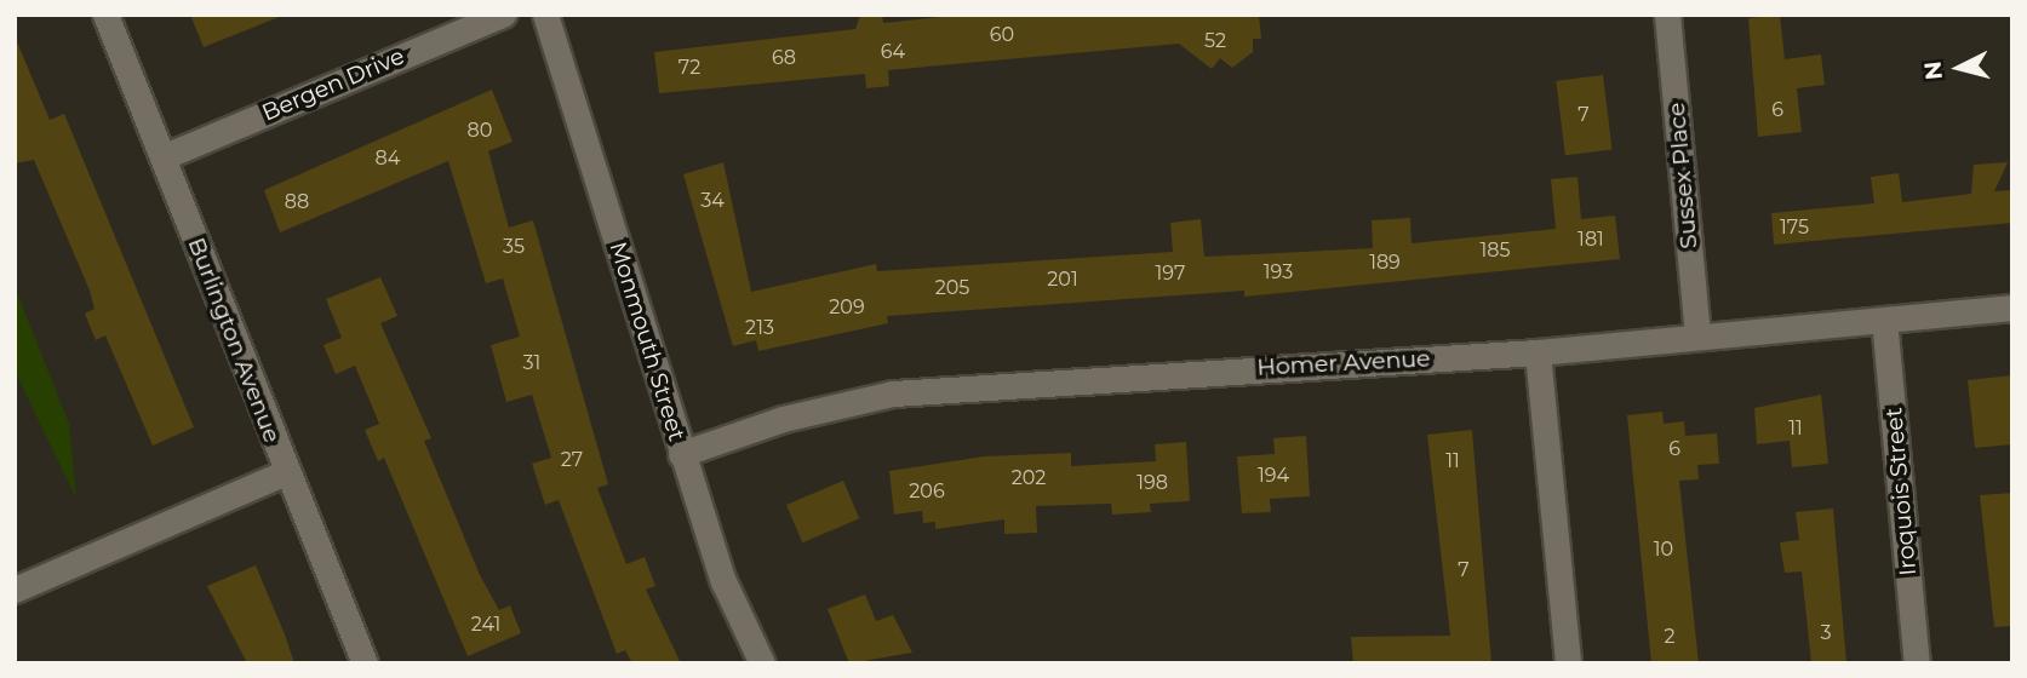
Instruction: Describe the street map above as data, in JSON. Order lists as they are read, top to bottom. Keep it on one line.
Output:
{"streets":{"street":["Bergen Drive","Sussex Place","Burlington Avenue","Monmouth Street","Homer Avenue","Iroquois Street"]},"crossings":[["Bergen Drive","Burlington Avenue"],["Sussex Place","Homer Avenue"],["Monmouth Street","Homer Avenue"],["Homer Avenue","Iroquois Street"]],"house_numbers":["60","52","64","68","72","6","7","80","84","34","88","175","181","35","185","189","193","197","201","205","209","213","31","11","6","27","11","194","202","198","206","10","7","241","3","2"],"north":"left"}
